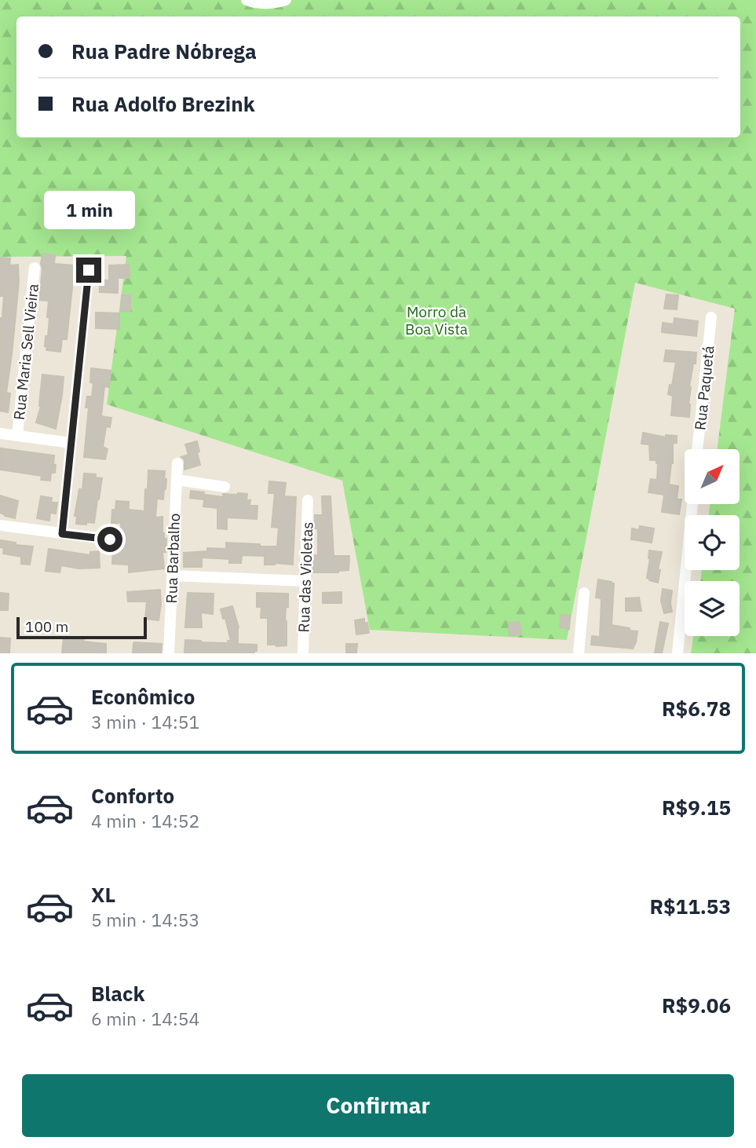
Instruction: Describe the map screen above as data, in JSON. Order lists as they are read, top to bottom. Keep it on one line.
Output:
{"streets":{"street":["Rua Maria Sell Vieira","Rua Paquetá","Rua Barbalho","Rua das Violetas"]},"parks":["Morro da Boa Vista"],"scale_bar":"100 m","north":"top right","page":{"banner":["Rua Padre Nóbrega","Rua Adolfo Brezink"],"bubble":"1 min","scale":"100 m","list":[{"name":"Econômico","note":"3 min · 14:51","value":"R$6.78"},{"name":"Conforto","note":"4 min · 14:52","value":"R$9.15"},{"name":"XL","note":"5 min · 14:53","value":"R$11.53"},{"name":"Black","note":"6 min · 14:54","value":"R$9.06"}],"buttons":"Confirmar"}}
